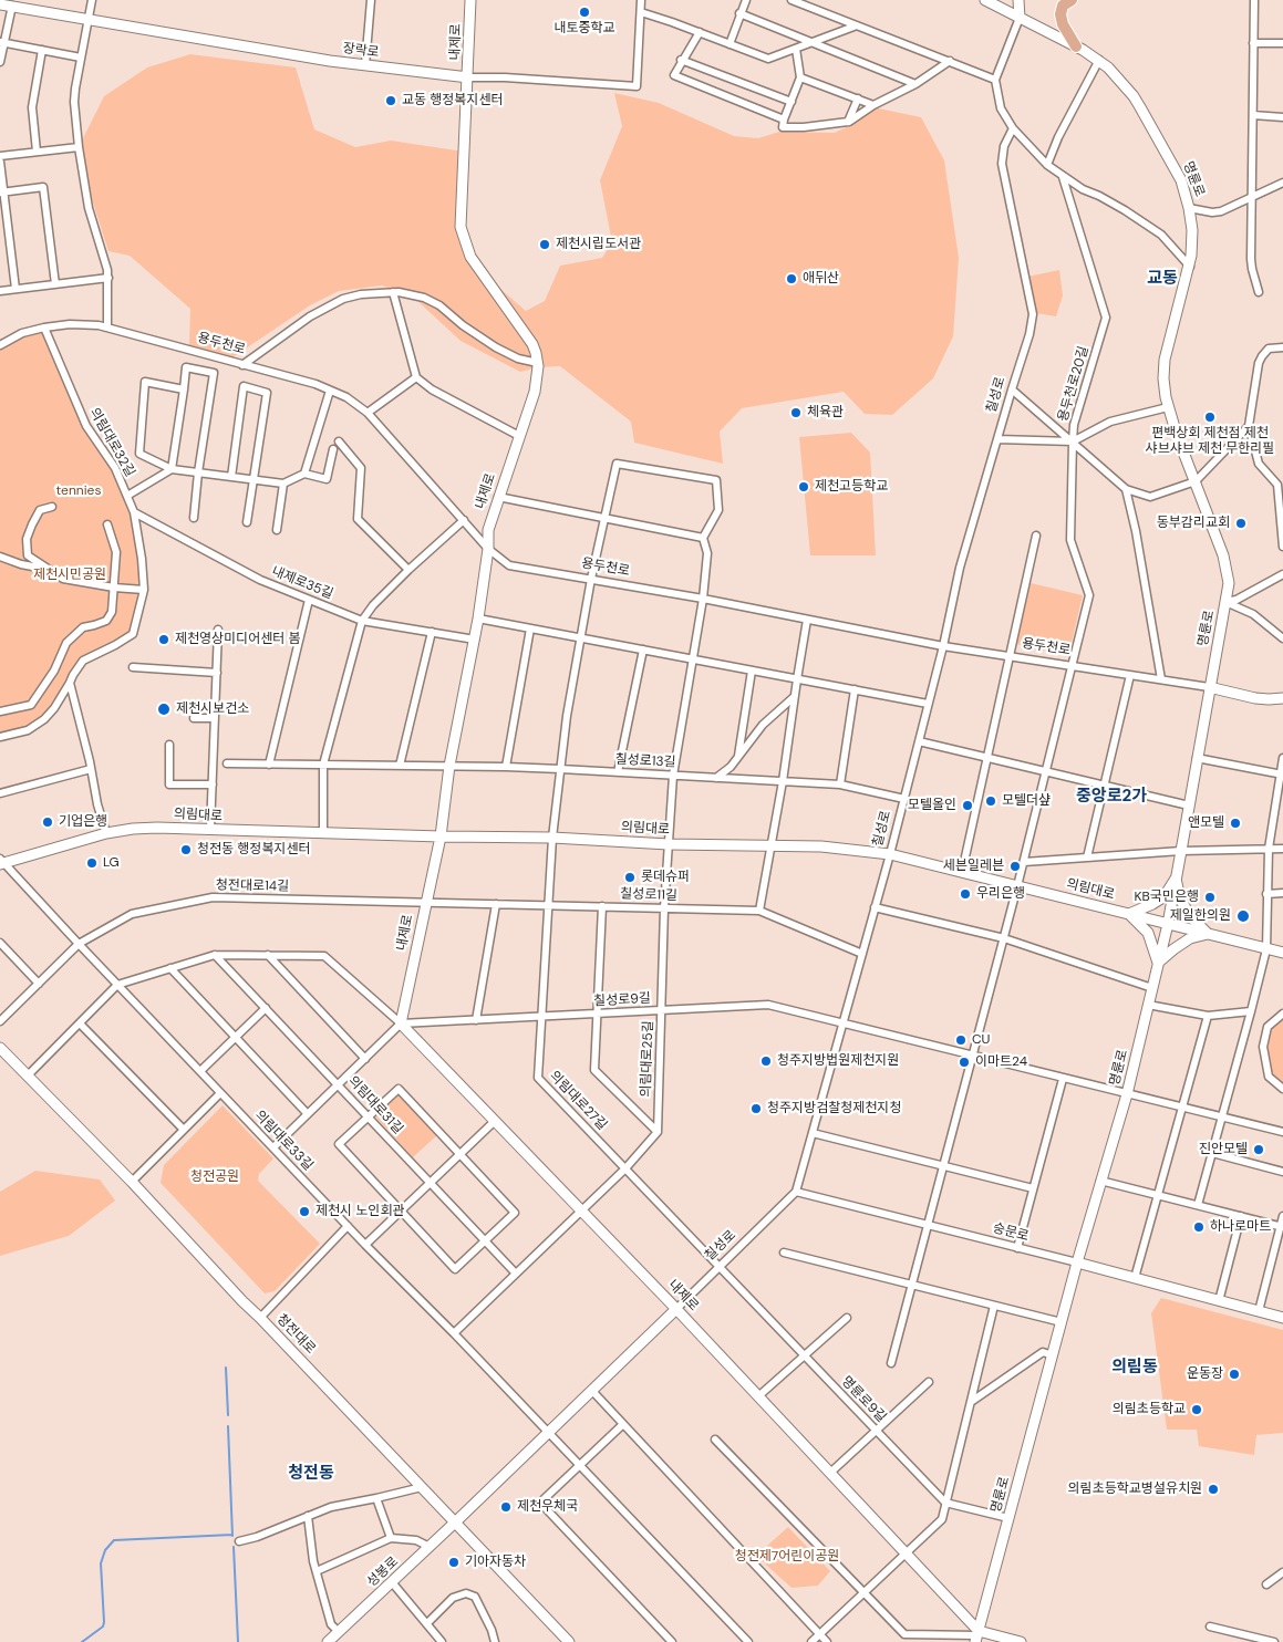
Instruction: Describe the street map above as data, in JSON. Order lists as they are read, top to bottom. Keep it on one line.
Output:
{"streets":{"street":["내제로","장락로","명륜로","용두천로","용두천로20길","칠성로","의림대로32길","내제로35길","칠성로13길","의림대로","청전대로14길","칠성로11길","칠성로9길","의림대로25길","의림대로27길","의림대로31길","의림대로33길","숭문로","청전대로","명륜로9길","성봉로"]},"crossings":[["내제로","장락로"],["내제로","명륜로"],["내제로","용두천로"],["내제로","칠성로"],["내제로","내제로35길"],["내제로","칠성로13길"],["내제로","의림대로"],["내제로","청전대로14길"],["내제로","칠성로11길"],["내제로","칠성로9길"],["명륜로","용두천로"],["명륜로","의림대로"],["명륜로","칠성로9길"],["명륜로","숭문로"],["용두천로","용두천로20길"],["용두천로","칠성로"],["용두천로","의림대로32길"],["용두천로","의림대로25길"],["용두천로","의림대로27길"],["용두천로20길","의림대로"],["용두천로20길","칠성로9길"],["용두천로20길","숭문로"],["칠성로","칠성로13길"],["칠성로","의림대로"],["칠성로","칠성로11길"],["칠성로","칠성로9길"],["칠성로","의림대로27길"],["칠성로","의림대로33길"],["칠성로","숭문로"],["칠성로","청전대로"],["칠성로","명륜로9길"],["칠성로","성봉로"],["의림대로32길","내제로35길"],["칠성로13길","의림대로25길"],["칠성로13길","의림대로27길"],["의림대로","의림대로25길"],["의림대로","의림대로27길"],["의림대로","의림대로33길"],["청전대로14길","칠성로11길"],["청전대로14길","의림대로33길"],["칠성로11길","의림대로25길"],["칠성로11길","의림대로27길"],["칠성로9길","의림대로25길"],["칠성로9길","의림대로27길"],["의림대로25길","의림대로27길"],["의림대로27길","명륜로9길"],["청전대로","성봉로"]],"districts":["교동","중앙로2가","의림동","청전동"],"parks":["tennies","제천시민공원","청전공원","청전제7어린이공원"],"places":["내토중학교","교동 행정복지센터","제천시립도서관","애뒤산","체육관","편백상회 제천점 제천 샤브샤브 제천 무한리필","제천고등학교","동부감리교회","제천영상미디어센터 봄","제천시보건소","모텔더샾","모텔올인","기업은행","앤모텔","청전동 행정복지센터","LG","세븐일레븐","롯데슈퍼","우리은행","KB국민은행","제일한의원","CU","청주지방법원제천지원","이마트24","청주지방검찰청제천지청","진안모텔","제천시 노인회관","하나로마트","운동장","의림초등학교","의림초등학교병설유치원","제천우체국","기아자동차"]}
